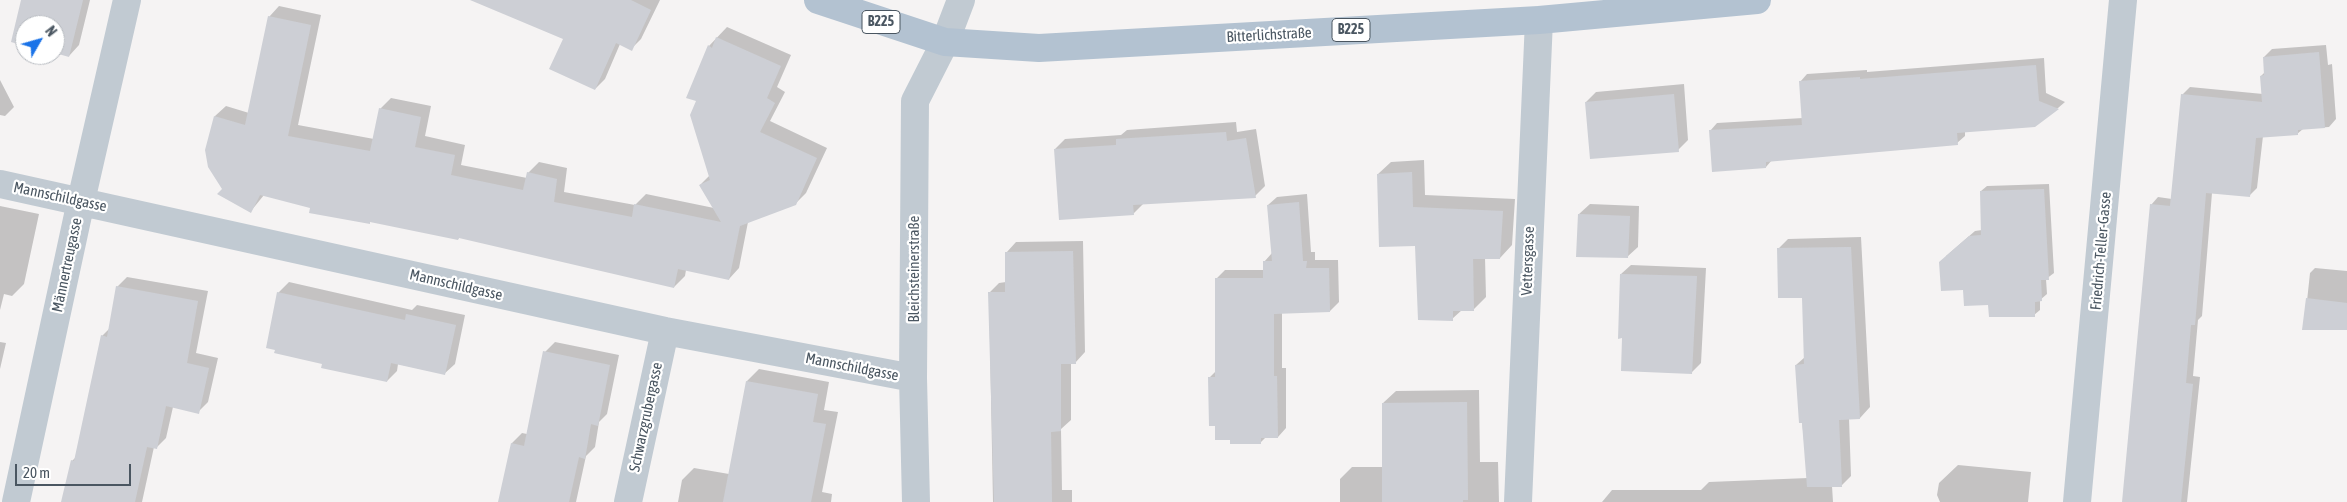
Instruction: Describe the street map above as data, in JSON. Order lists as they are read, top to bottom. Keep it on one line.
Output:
{"streets":{"main road":["B225","Bitterlichstraße"],"street":["Mannschildgasse","Friedrich-Teller-Gasse","Vettersgasse","Männertreugasse","Bleichsteinerstraße","Schwarzgrubergasse"]},"crossings":[["Bitterlichstraße","Vettersgasse"],["Bitterlichstraße","Bleichsteinerstraße"],["Mannschildgasse","Männertreugasse"],["Mannschildgasse","Bleichsteinerstraße"],["Mannschildgasse","Schwarzgrubergasse"]],"scale_bar":"20 m","north":"top right"}
